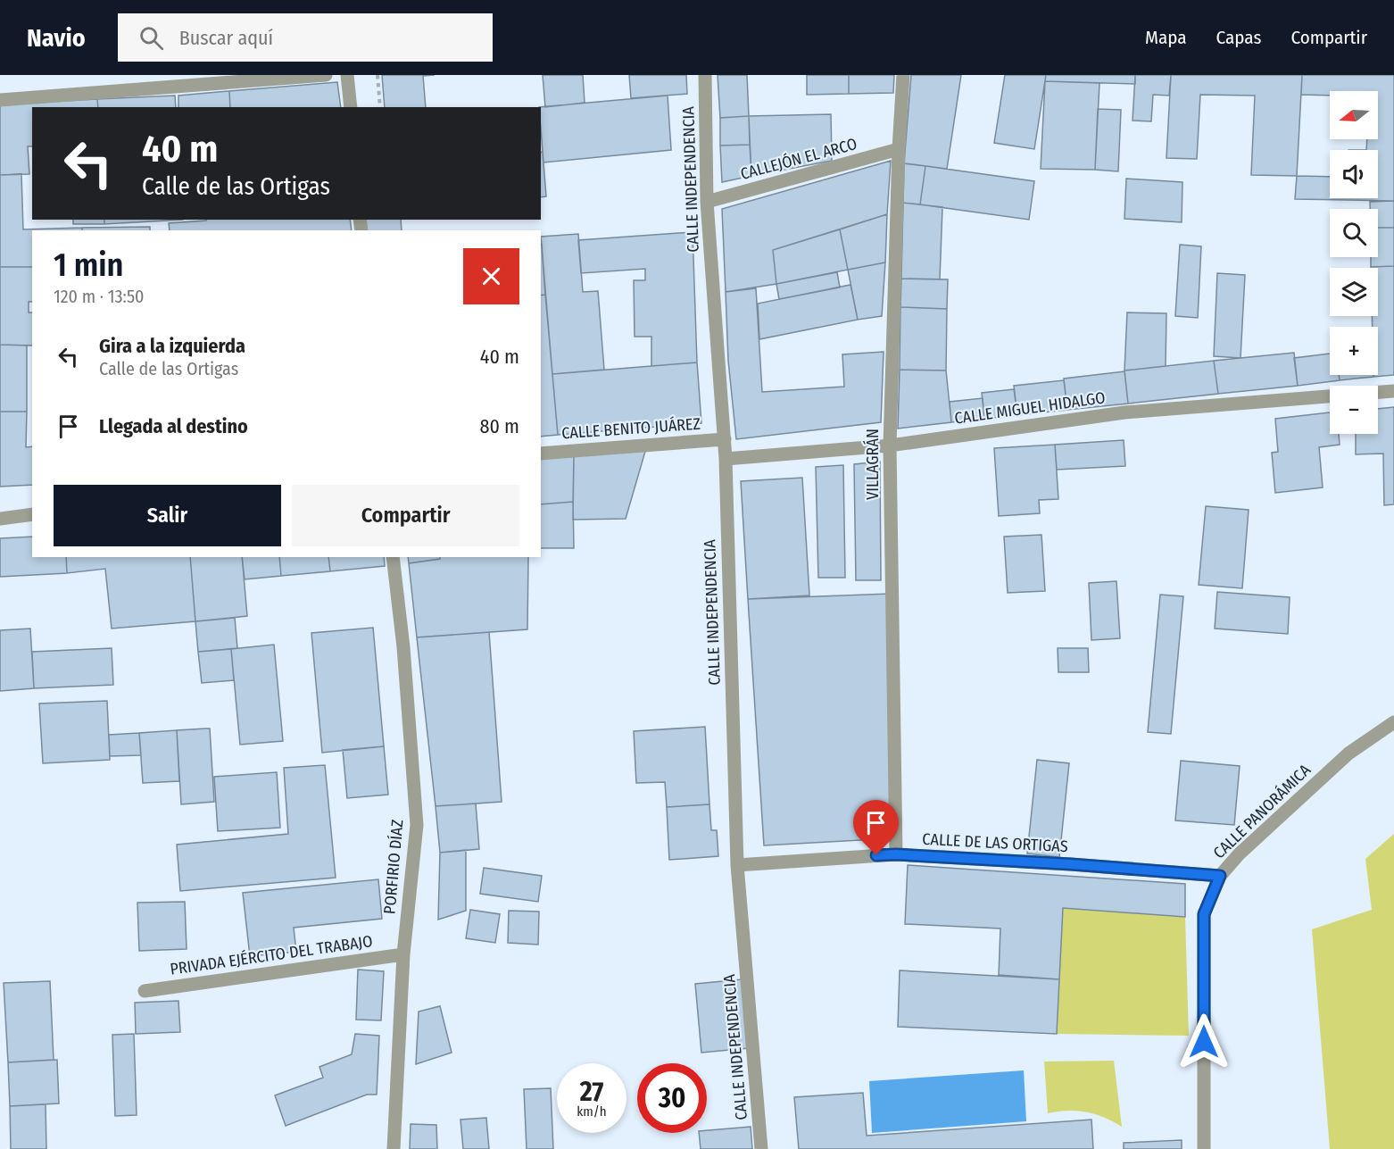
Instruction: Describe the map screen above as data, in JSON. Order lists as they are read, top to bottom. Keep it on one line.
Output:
{"streets":{"street":["CALLEJÓN EL ARCO","CALLE INDEPENDENCIA","CALLE MIGUEL HIDALGO","CALLE BENITO JUÁREZ","VILLAGRÁN","CALLE PANORÁMICA","CALLE DE LAS ORTIGAS","PORFIRIO DÍAZ","PRIVADA EJÉRCITO DEL TRABAJO"]},"crossings":[["CALLEJÓN EL ARCO","CALLE INDEPENDENCIA"],["CALLEJÓN EL ARCO","VILLAGRÁN"],["CALLE INDEPENDENCIA","CALLE MIGUEL HIDALGO"],["CALLE INDEPENDENCIA","CALLE BENITO JUÁREZ"],["CALLE INDEPENDENCIA","CALLE DE LAS ORTIGAS"],["CALLE MIGUEL HIDALGO","VILLAGRÁN"],["VILLAGRÁN","CALLE DE LAS ORTIGAS"],["CALLE PANORÁMICA","CALLE DE LAS ORTIGAS"],["PORFIRIO DÍAZ","PRIVADA EJÉRCITO DEL TRABAJO"]],"north":"left","page":{"header":"Navio","search":"Buscar aquí","nav":["Mapa","Capas","Compartir"],"map_buttons":["+","−"],"turn":["40 m","Calle de las Ortigas"],"heading":["1 min","120 m · 13:50"],"list":[{"name":"Gira a la izquierda","note":"Calle de las Ortigas","value":"40 m"},{"name":"Llegada al destino","value":"80 m"}],"buttons":["Salir","Compartir"],"speed":"27 km/h","limit":"30"}}
